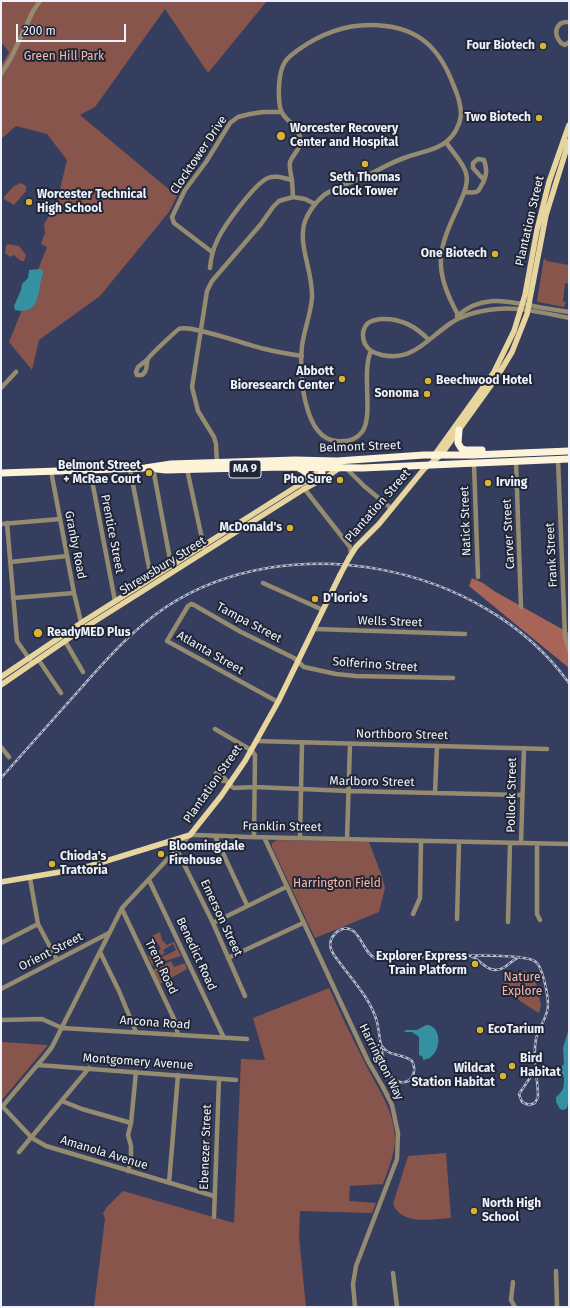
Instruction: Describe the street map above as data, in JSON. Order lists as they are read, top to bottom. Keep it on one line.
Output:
{"streets":{"highway":["Belmont Street","MA 9"],"main road":["Plantation Street","Shrewsbury Street","Franklin Street"],"street":["Clocktower Drive","Natick Street","Prentice Street","Carver Street","Granby Road","Frank Street","Wells Street","Tampa Street","Atlanta Street","Solferino Street","Northboro Street","Marlboro Street","Pollock Street","Emerson Street","Orient Street","Benedict Road","Trent Road","Ancona Road","Montgomery Avenue","Harrington Way","Ebenezer Street","Amanola Avenue"]},"crossings":[["Plantation Street","Belmont Street"],["Plantation Street","Wells Street"],["Plantation Street","Tampa Street"],["Plantation Street","Atlanta Street"],["Plantation Street","Solferino Street"],["Plantation Street","Northboro Street"],["Plantation Street","Marlboro Street"],["Plantation Street","Franklin Street"],["Plantation Street","Emerson Street"],["Plantation Street","Orient Street"],["Plantation Street","Benedict Road"],["Plantation Street","Trent Road"],["Plantation Street","Ancona Road"],["Plantation Street","Montgomery Avenue"],["Plantation Street","Amanola Avenue"],["Belmont Street","Natick Street"],["Belmont Street","Prentice Street"],["Belmont Street","Carver Street"],["Belmont Street","Granby Road"],["Belmont Street","Frank Street"],["Belmont Street","Shrewsbury Street"],["Prentice Street","Shrewsbury Street"],["Granby Road","Shrewsbury Street"],["Tampa Street","Atlanta Street"],["Tampa Street","Solferino Street"],["Northboro Street","Pollock Street"],["Marlboro Street","Pollock Street"],["Pollock Street","Franklin Street"],["Franklin Street","Harrington Way"],["Benedict Road","Ancona Road"],["Trent Road","Ancona Road"],["Montgomery Avenue","Ebenezer Street"],["Ebenezer Street","Amanola Avenue"]],"parks":["Green Hill Park","Harrington Field","Nature Explore"],"places":["Four Biotech","Two Biotech","Worcester Recovery Center and Hospital","Seth Thomas Clock Tower","Worcester Technical High School","One Biotech","Abbott Bioresearch Center","Beechwood Hotel","Sonoma","Belmont Street + McRae Court","Pho Sure","Irving","McDonald's","D'Iorio's","ReadyMED Plus","Bloomingdale Firehouse","Chioda's Trattoria","Explorer Express Train Platform","EcoTarium","Bird Habitat","Wildcat Station Habitat","North High School"],"scale_bar":"200 m"}
